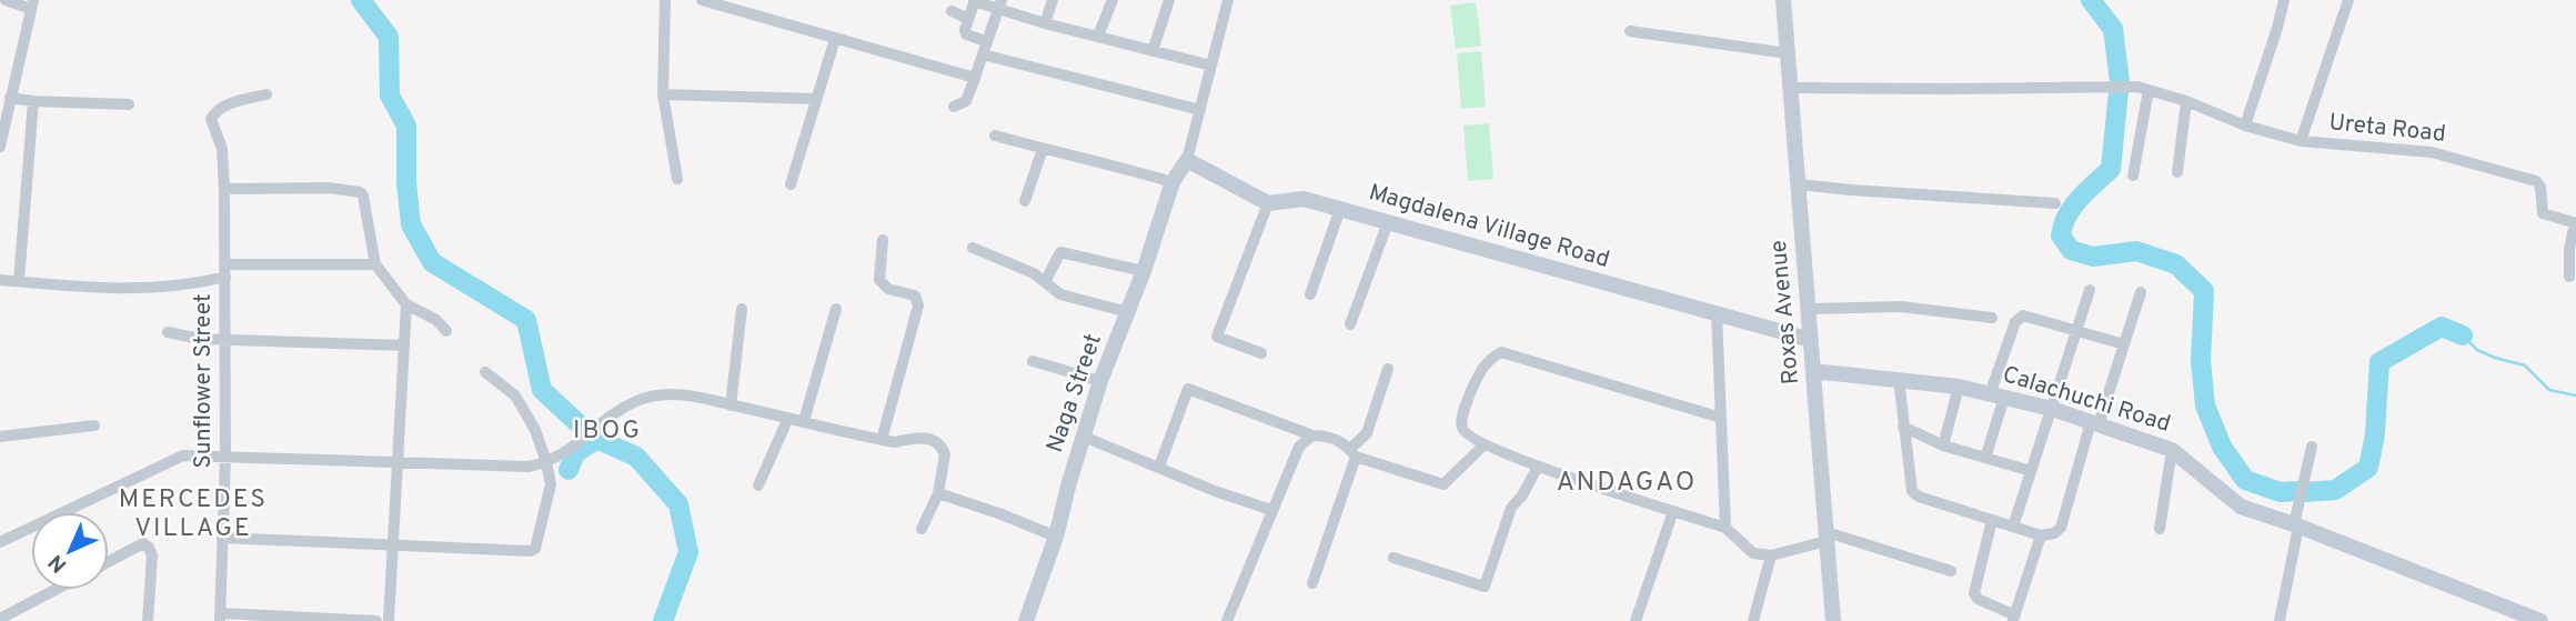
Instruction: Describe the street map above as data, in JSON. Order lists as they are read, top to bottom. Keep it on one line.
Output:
{"streets":{"street":["Ureta Road","Magdalena Village Road","Roxas Avenue","Sunflower Street","Naga Street","Calachuchi Road"]},"crossings":[["Magdalena Village Road","Roxas Avenue"],["Roxas Avenue","Calachuchi Road"]],"districts":["IBOG","ANDAGAO","MERCEDES VILLAGE"],"north":"bottom left"}
